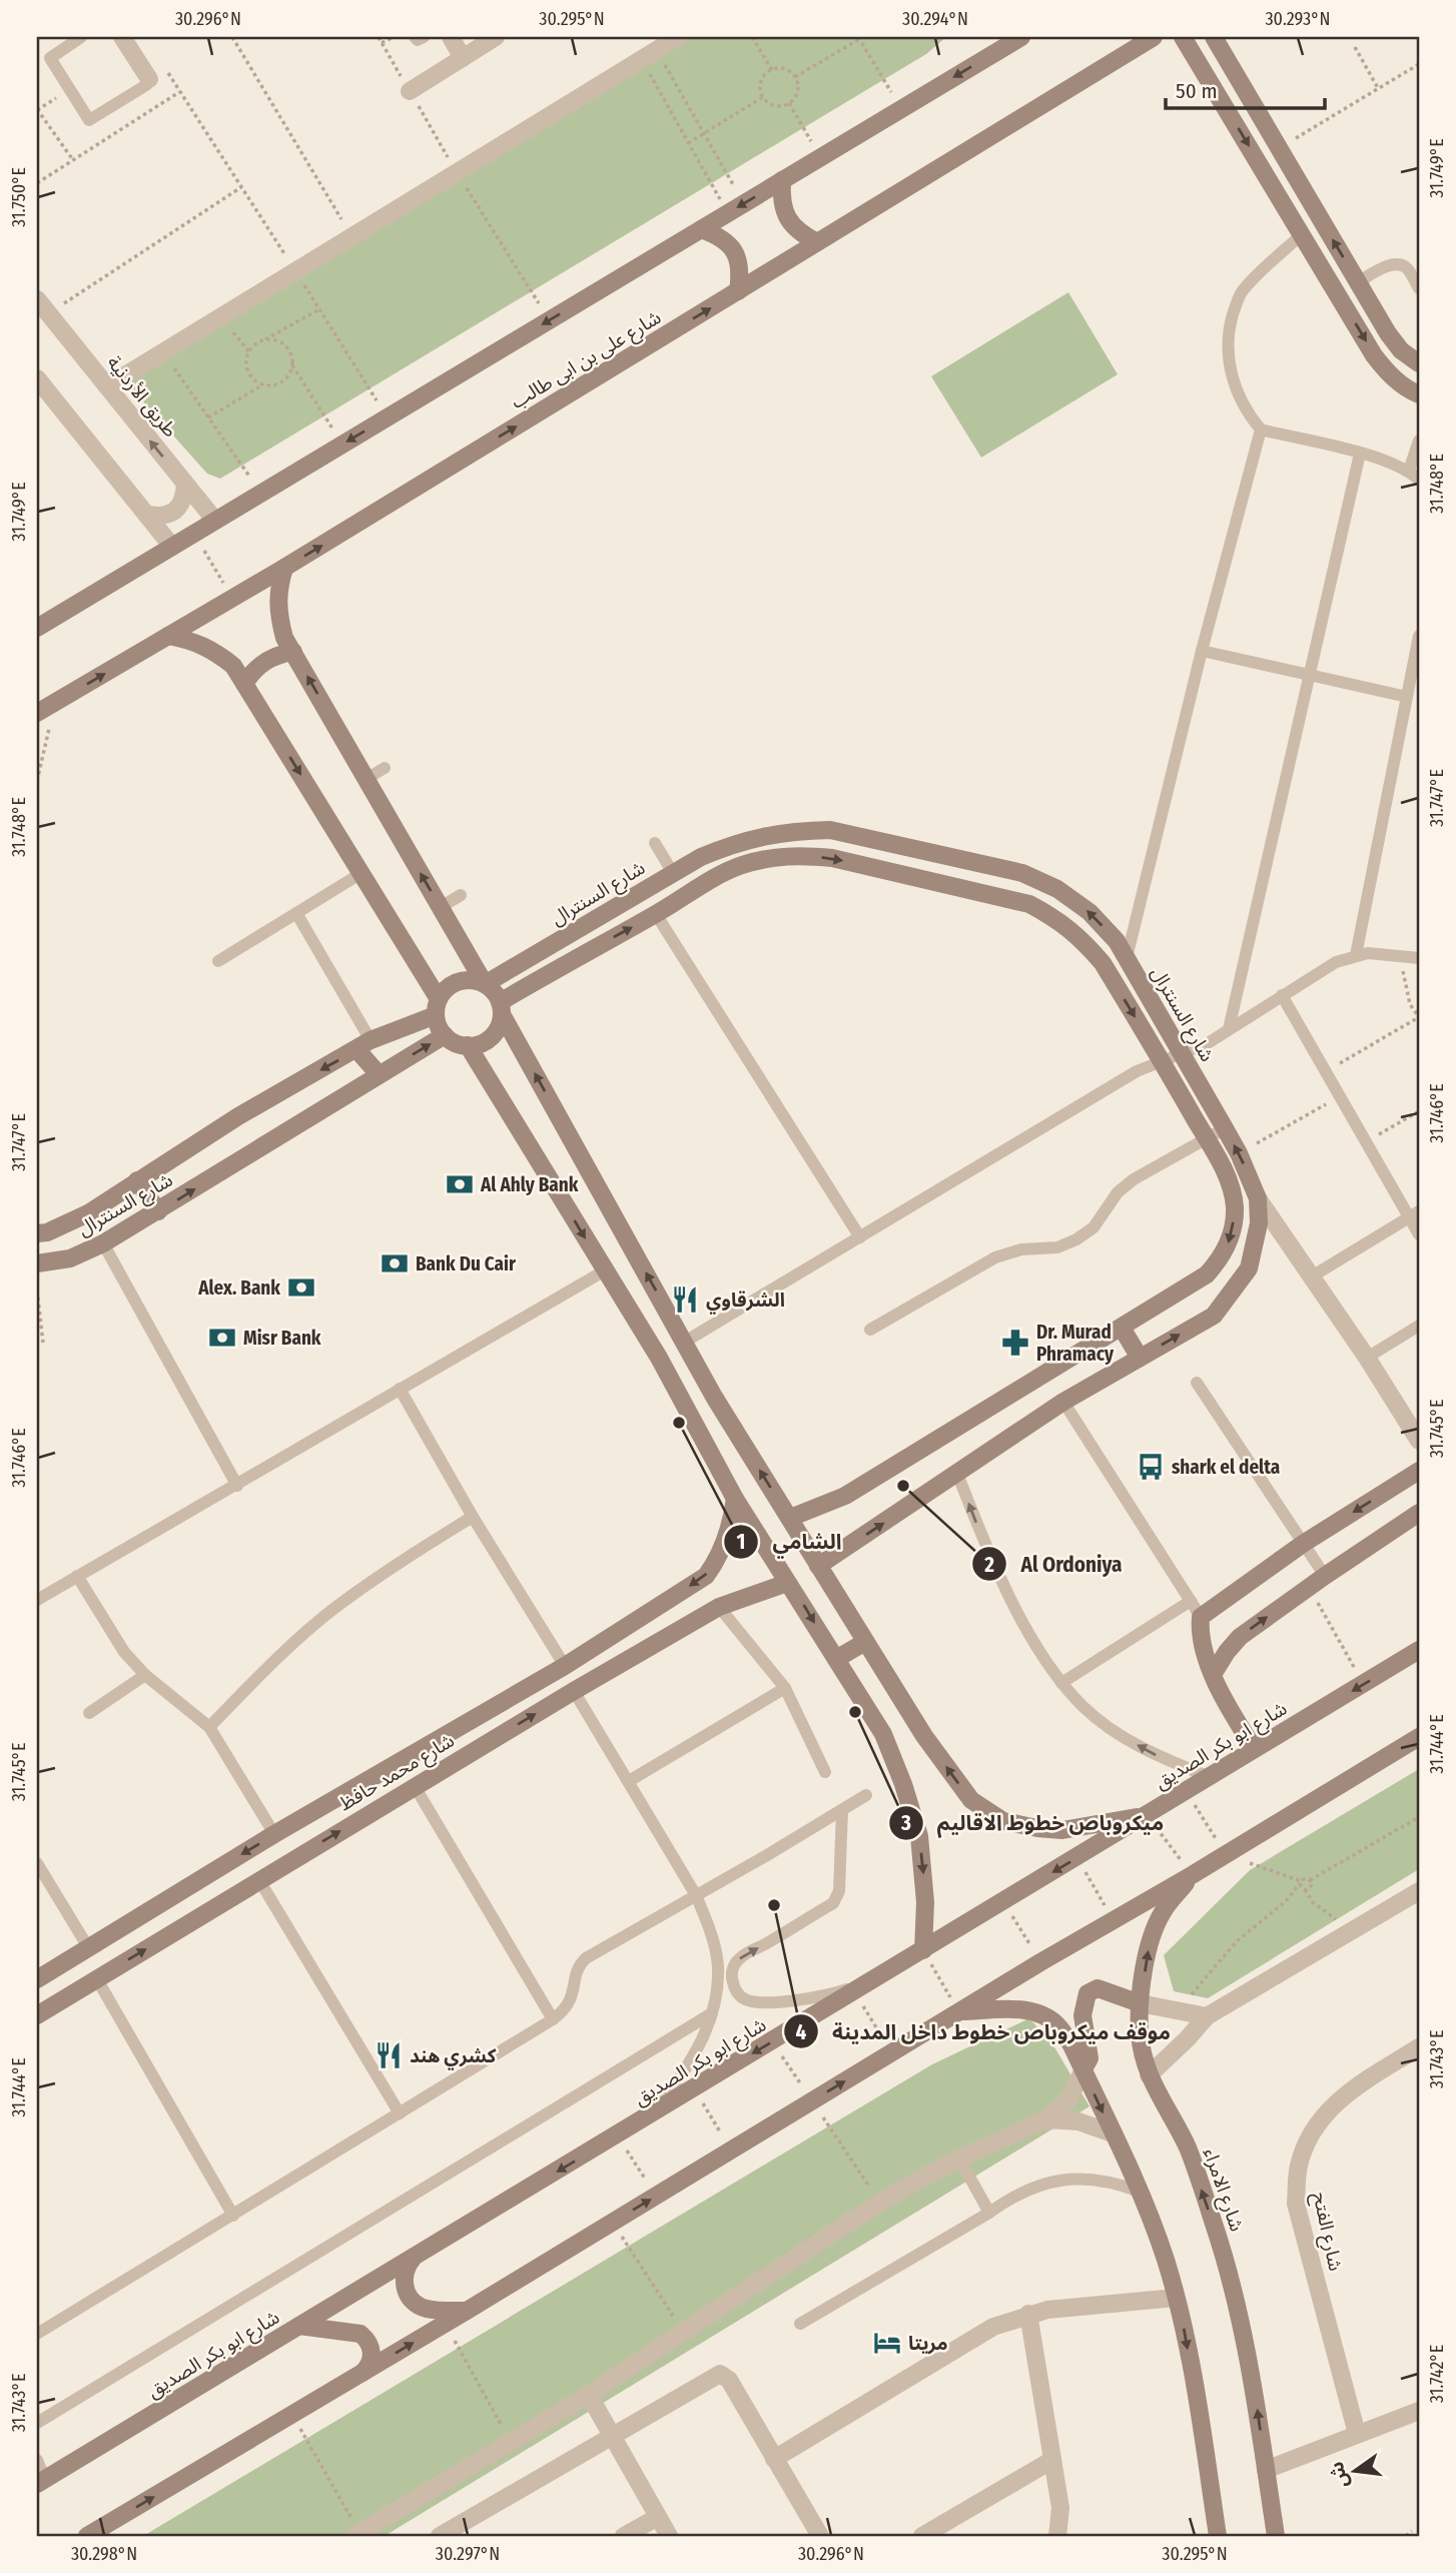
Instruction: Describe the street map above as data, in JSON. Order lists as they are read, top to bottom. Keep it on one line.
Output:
{"streets":{"street":["شارع على بن ابى طالب","طريق الأردنية","شارع السنترال","شارع ابو بكر الصديق","شارع محمد حافظ","شارع الامراء","شارع الفتح"]},"places":{"bank":["Al Ahly Bank","Bank Du Cair","Alex. Bank","Misr Bank"],"restaurant":["الشرقاوي","كشري هند"],"pharmacy":["Dr. Murad Phramacy"],"other":["الشامي","Al Ordoniya","ميكروباص خطوط الاقاليم","موقف ميكروباص خطوط داخل المدينة"],"bus stop":["shark el delta"],"hotel":["مريتا"]},"scale_bar":"50 m","north":"left","coordinates":["30.296°N","30.295°N","30.294°N","30.293°N","31.749°E","31.750°E","31.748°E","31.747°E","31.746°E","31.745°E","31.744°E","31.743°E","31.742°E","30.298°N","30.297°N"]}
